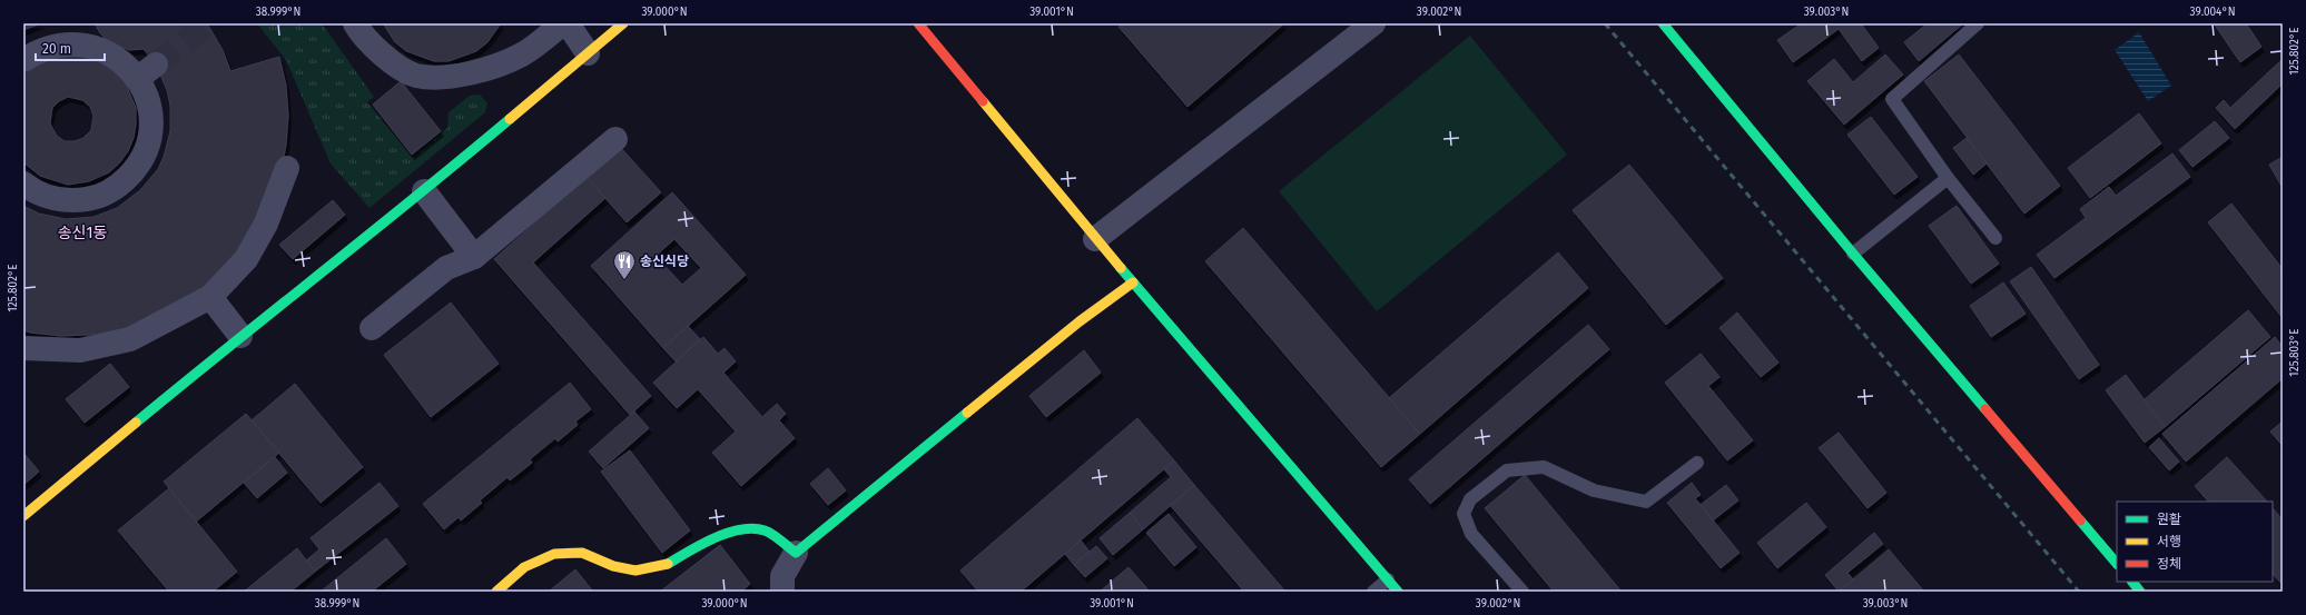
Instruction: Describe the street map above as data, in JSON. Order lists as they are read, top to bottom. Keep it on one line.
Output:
{"districts":["송신1동"],"places":{"restaurant":["송신식당"]},"legend":["원활","서행","정체"],"scale_bar":"20 m","coordinates":["38.999°N","39.000°N","39.001°N","39.002°N","39.003°N","39.004°N","125.802°E","125.803°E"]}
